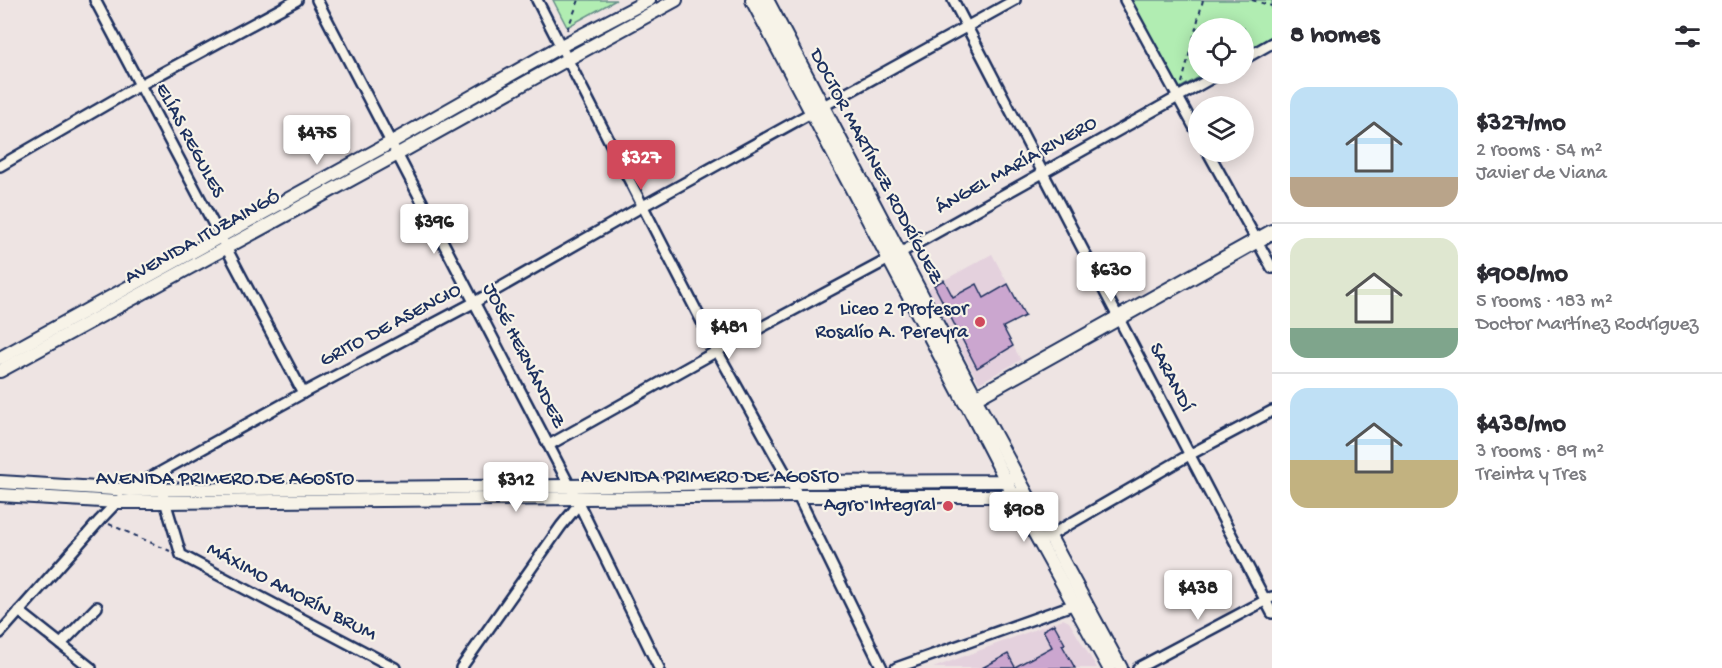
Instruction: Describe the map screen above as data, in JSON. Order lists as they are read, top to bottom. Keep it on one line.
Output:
{"streets":{"main road":["DOCTOR MARTÍNEZ RODRÍGUEZ"],"street":["ELÍAS REGULES","ÁNGEL MARÍA RIVERO","AVENIDA ITUZAINGÓ","GRITO DE ASENCIO","JOSÉ HERNÁNDEZ","SARANDÍ","AVENIDA PRIMERO DE AGOSTO","MÁXIMO AMORÍN BRUM"]},"crossings":[["ELÍAS REGULES","AVENIDA ITUZAINGÓ"],["ELÍAS REGULES","GRITO DE ASENCIO"],["ÁNGEL MARÍA RIVERO","DOCTOR MARTÍNEZ RODRÍGUEZ"],["ÁNGEL MARÍA RIVERO","JOSÉ HERNÁNDEZ"],["ÁNGEL MARÍA RIVERO","SARANDÍ"],["DOCTOR MARTÍNEZ RODRÍGUEZ","GRITO DE ASENCIO"],["DOCTOR MARTÍNEZ RODRÍGUEZ","AVENIDA PRIMERO DE AGOSTO"],["AVENIDA ITUZAINGÓ","JOSÉ HERNÁNDEZ"],["GRITO DE ASENCIO","JOSÉ HERNÁNDEZ"],["GRITO DE ASENCIO","SARANDÍ"],["GRITO DE ASENCIO","AVENIDA PRIMERO DE AGOSTO"],["GRITO DE ASENCIO","MÁXIMO AMORÍN BRUM"],["JOSÉ HERNÁNDEZ","AVENIDA PRIMERO DE AGOSTO"],["AVENIDA PRIMERO DE AGOSTO","MÁXIMO AMORÍN BRUM"]],"places":["Liceo 2 Profesor Rosalío A. Pereyra","Agro Integral"],"page":{"heading":"8 homes","list":[{"name":"$327/mo","note":"2 rooms · 54 m² · Javier de Viana"},{"name":"$908/mo","note":"5 rooms · 183 m² · Doctor Martínez Rodríguez"},{"name":"$438/mo","note":"3 rooms · 89 m² · Treinta y Tres"}],"price":["$475","$327","$396","$630","$481","$312","$908","$438"]}}
